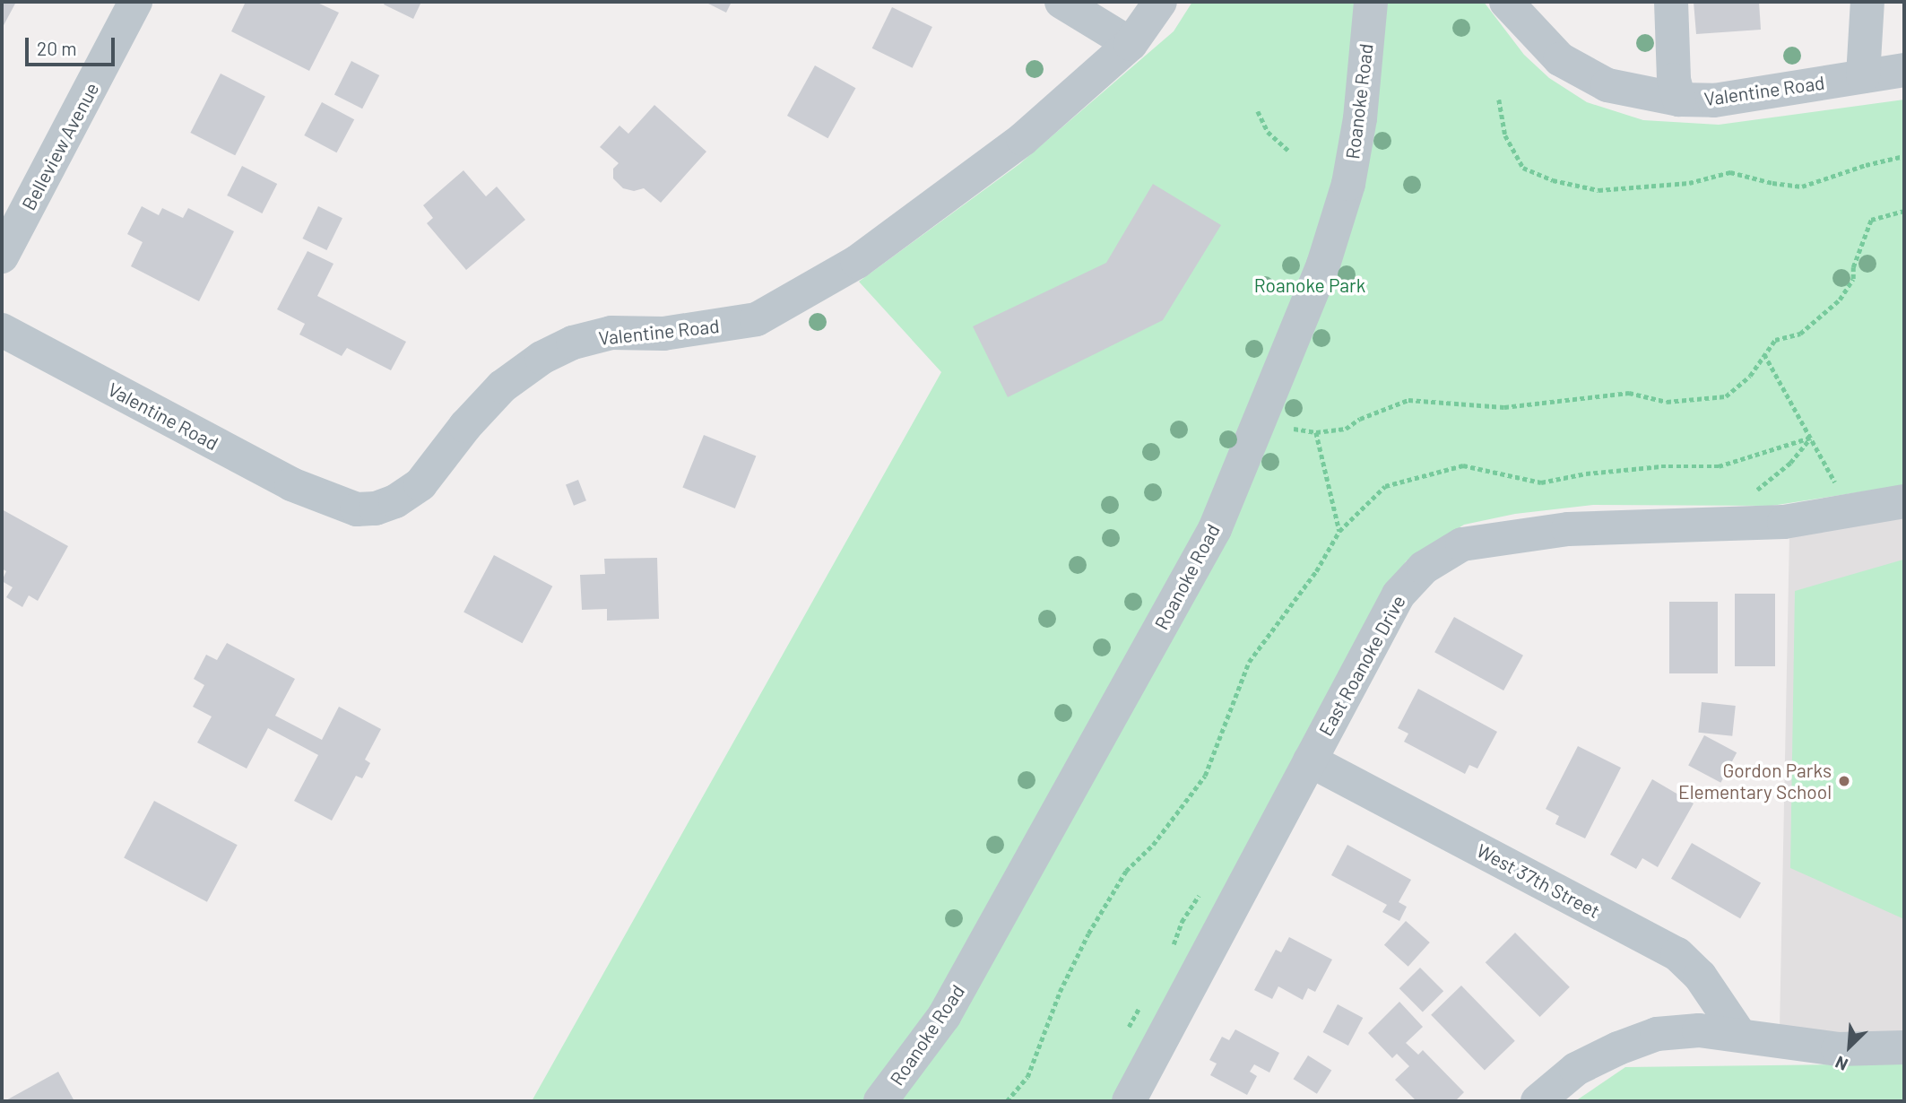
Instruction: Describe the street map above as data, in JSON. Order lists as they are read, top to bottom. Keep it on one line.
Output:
{"streets":{"street":["Valentine Road","Roanoke Road","Belleview Avenue","East Roanoke Drive","West 37th Street"]},"crossings":[["East Roanoke Drive","West 37th Street"]],"parks":["Roanoke Park"],"places":["Gordon Parks Elementary School"],"scale_bar":"20 m","north":"bottom left"}
